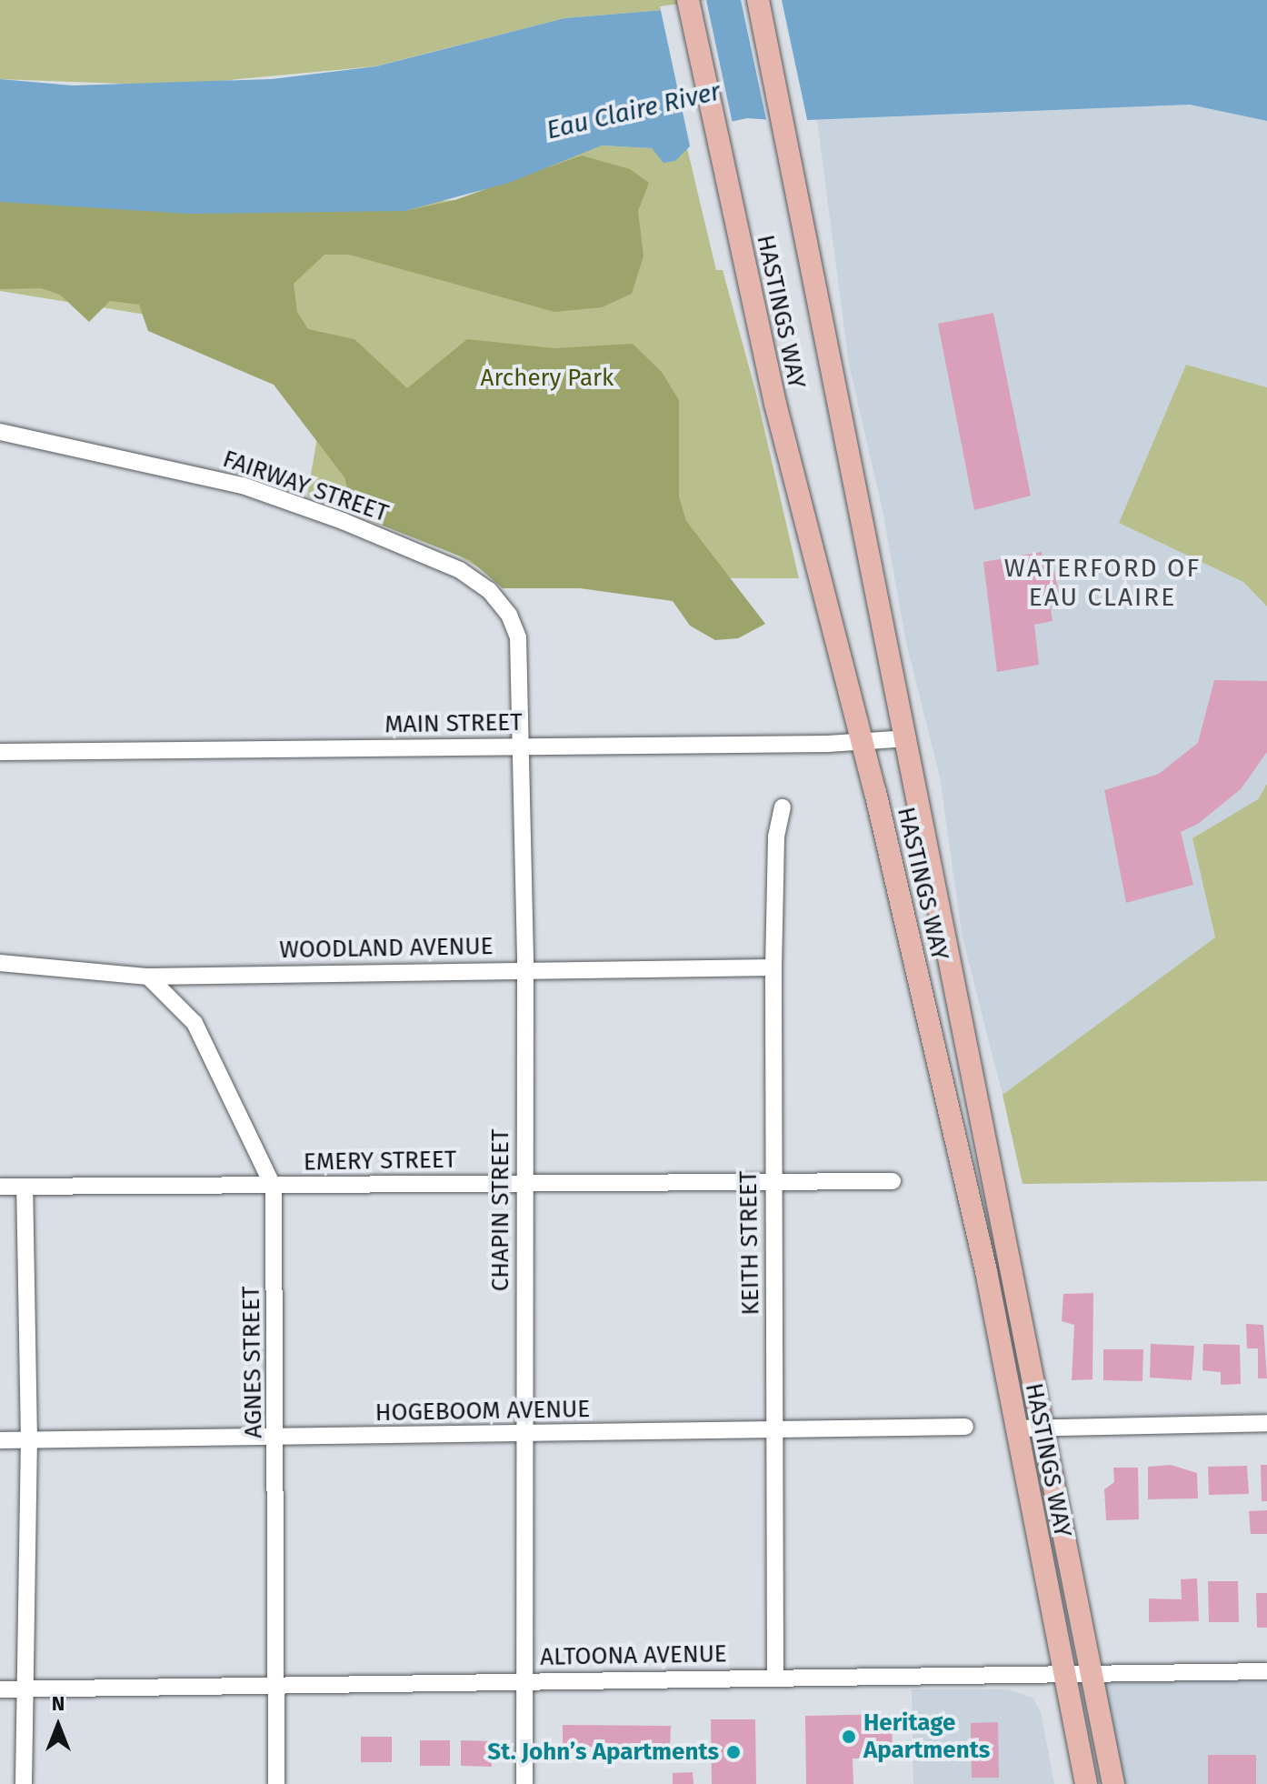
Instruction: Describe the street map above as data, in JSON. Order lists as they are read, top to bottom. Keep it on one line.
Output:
{"streets":{"main road":["HASTINGS WAY"],"street":["FAIRWAY STREET","MAIN STREET","WOODLAND AVENUE","EMERY STREET","CHAPIN STREET","KEITH STREET","AGNES STREET","HOGEBOOM AVENUE","ALTOONA AVENUE"]},"crossings":[["HASTINGS WAY","MAIN STREET"],["HASTINGS WAY","ALTOONA AVENUE"],["FAIRWAY STREET","CHAPIN STREET"],["MAIN STREET","CHAPIN STREET"],["WOODLAND AVENUE","CHAPIN STREET"],["WOODLAND AVENUE","KEITH STREET"],["WOODLAND AVENUE","AGNES STREET"],["EMERY STREET","CHAPIN STREET"],["EMERY STREET","KEITH STREET"],["EMERY STREET","AGNES STREET"],["CHAPIN STREET","HOGEBOOM AVENUE"],["CHAPIN STREET","ALTOONA AVENUE"],["KEITH STREET","HOGEBOOM AVENUE"],["KEITH STREET","ALTOONA AVENUE"],["AGNES STREET","HOGEBOOM AVENUE"],["AGNES STREET","ALTOONA AVENUE"]],"districts":["WATERFORD OF EAU CLAIRE"],"water":["Eau Claire River"],"parks":["Archery Park"],"places":["Heritage Apartments","St. John’s Apartments"],"north":"top"}
